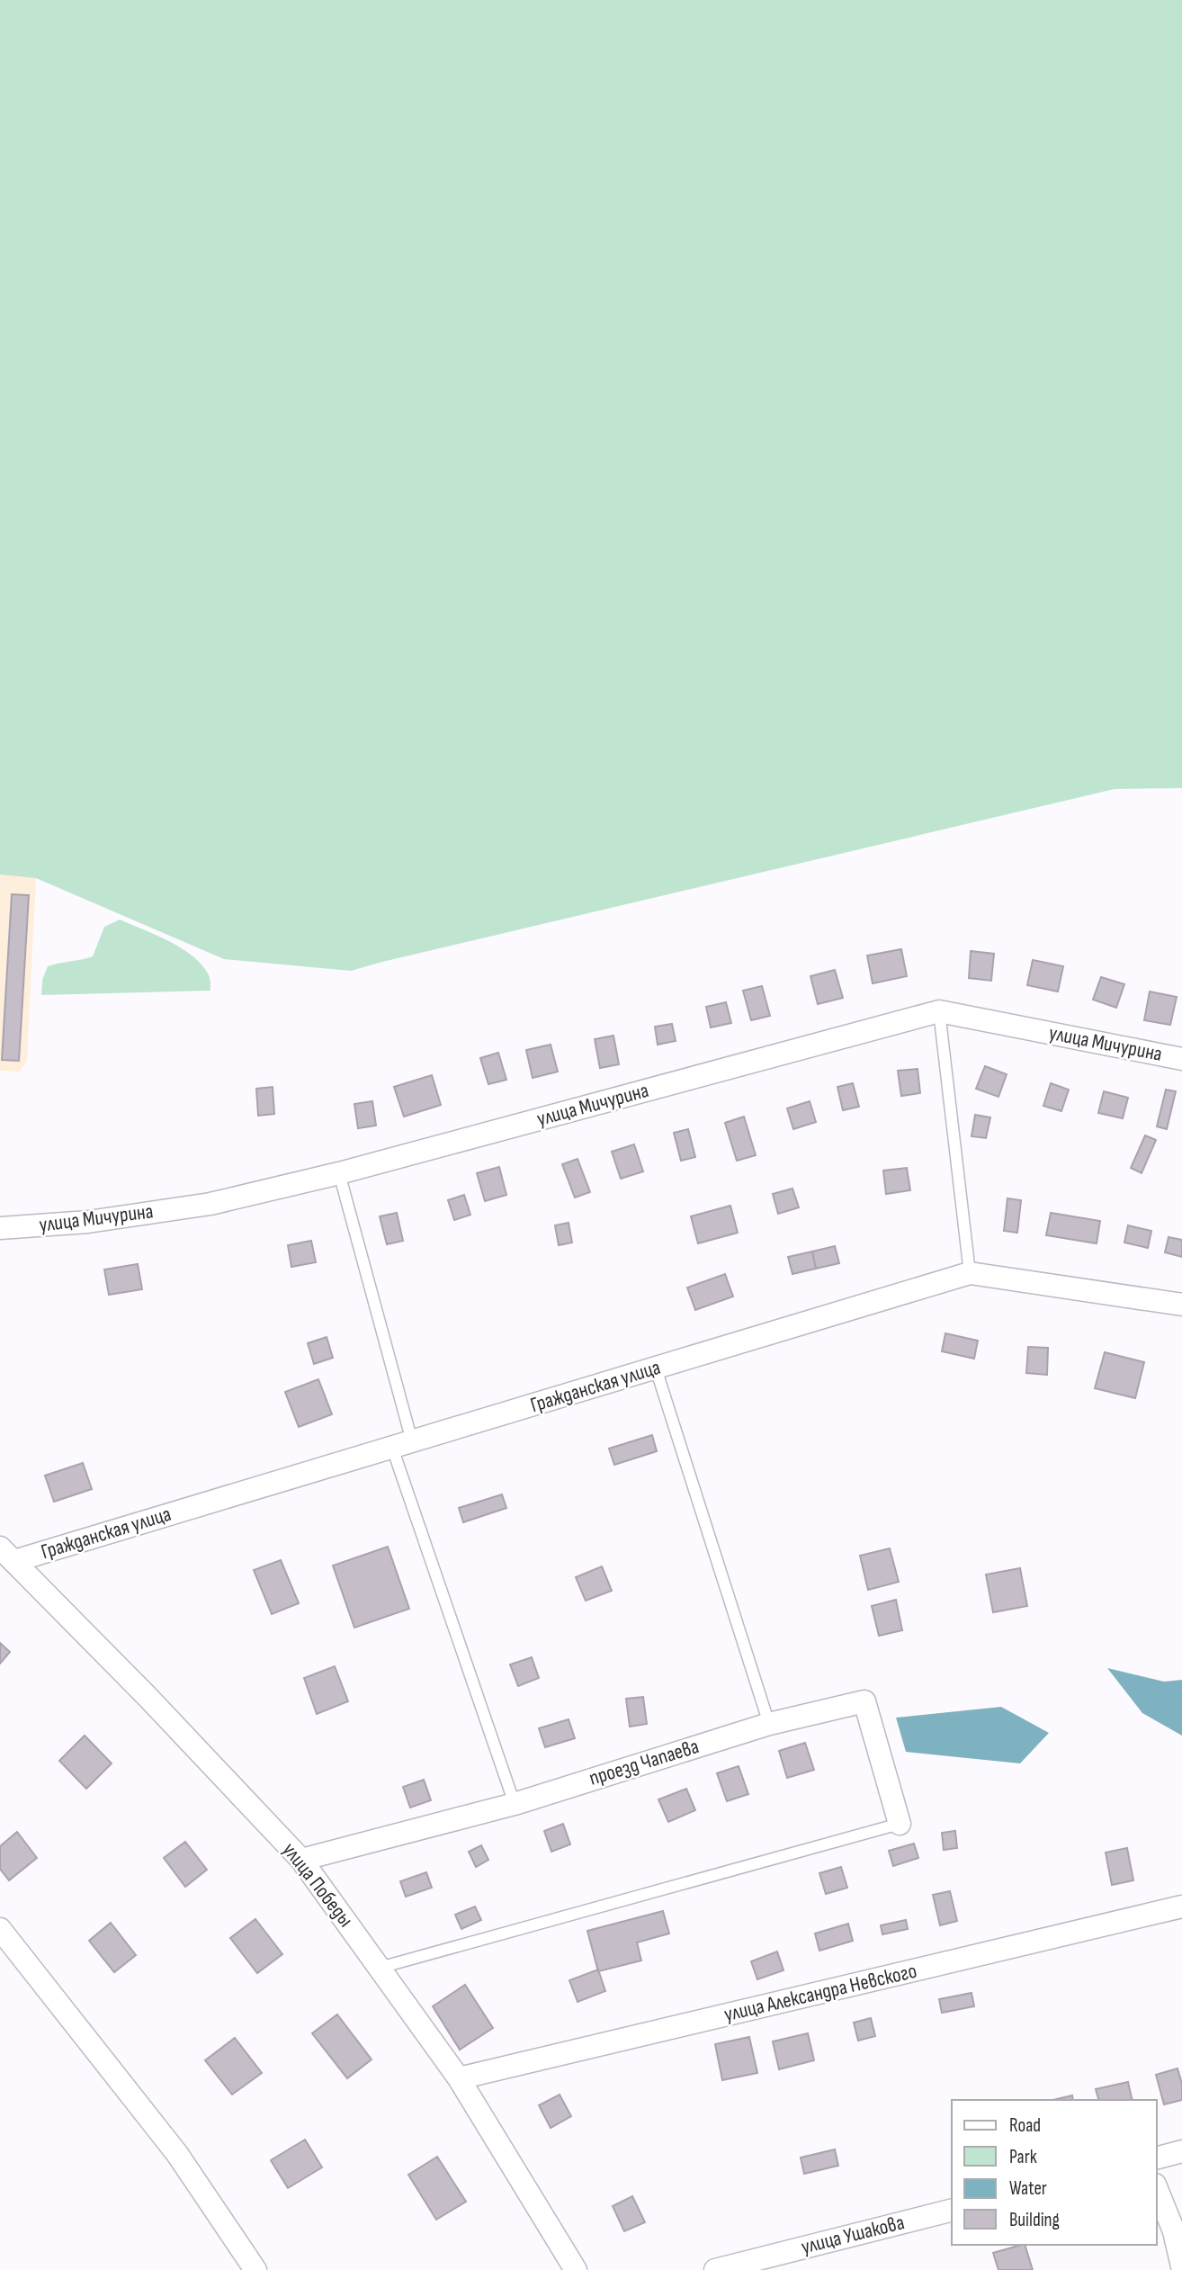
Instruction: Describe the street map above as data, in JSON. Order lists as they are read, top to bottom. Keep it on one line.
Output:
{"streets":{"street":["улица Мичурина","Гражданская улица","проезд Чапаева","улица Победы","улица Александра Невского","улица Ушакова"]},"crossings":[["Гражданская улица","улица Победы"],["проезд Чапаева","улица Победы"],["улица Победы","улица Александра Невского"]],"legend":["Road","Park","Water","Building"]}
